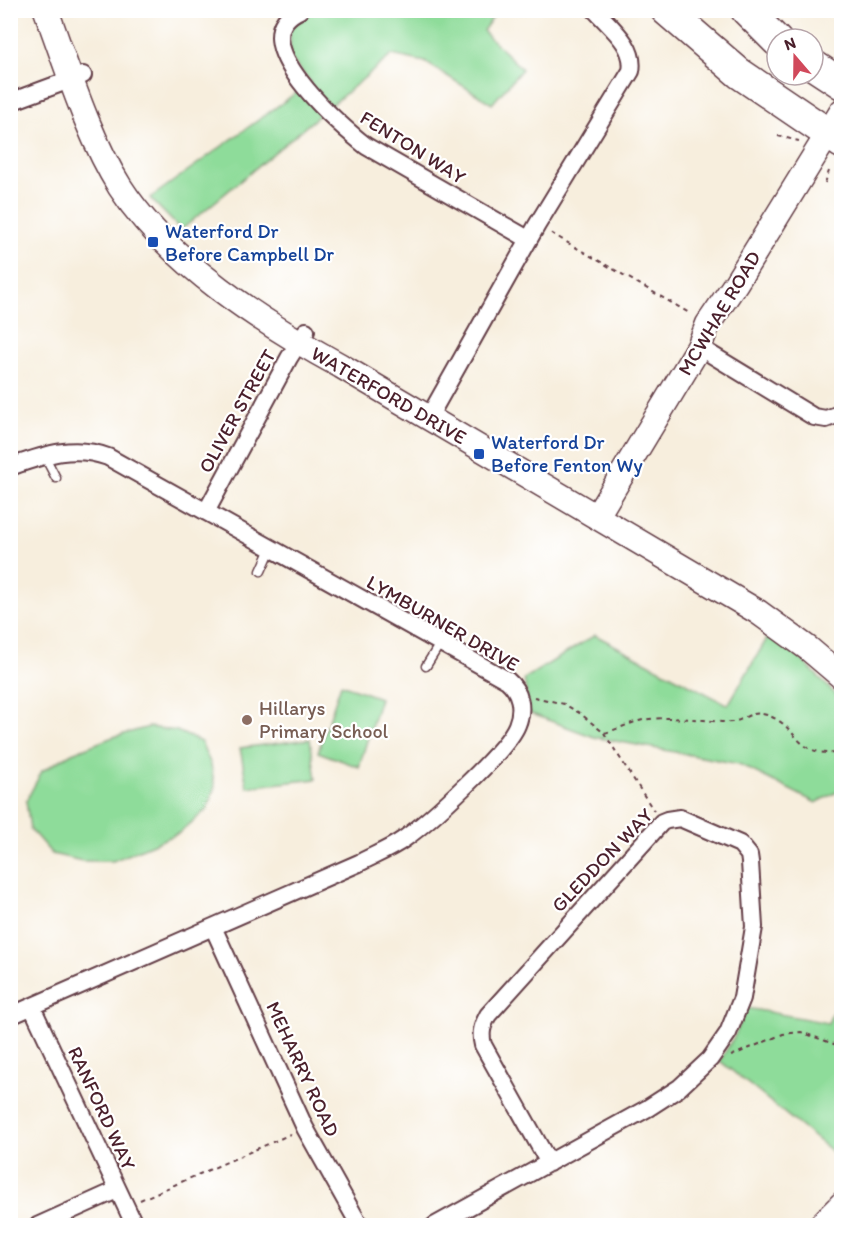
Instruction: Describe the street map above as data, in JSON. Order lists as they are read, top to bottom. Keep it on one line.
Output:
{"streets":{"street":["FENTON WAY","MCWHAE ROAD","WATERFORD DRIVE","OLIVER STREET","LYMBURNER DRIVE","GLEDDON WAY","MEHARRY ROAD","RANFORD WAY"]},"crossings":[["MCWHAE ROAD","WATERFORD DRIVE"],["WATERFORD DRIVE","OLIVER STREET"],["OLIVER STREET","LYMBURNER DRIVE"],["LYMBURNER DRIVE","MEHARRY ROAD"],["LYMBURNER DRIVE","RANFORD WAY"]],"places":{"transit":["Waterford Dr Before Campbell Dr","Waterford Dr Before Fenton Wy"],"other":["Hillarys Primary School"]},"north":"top"}
